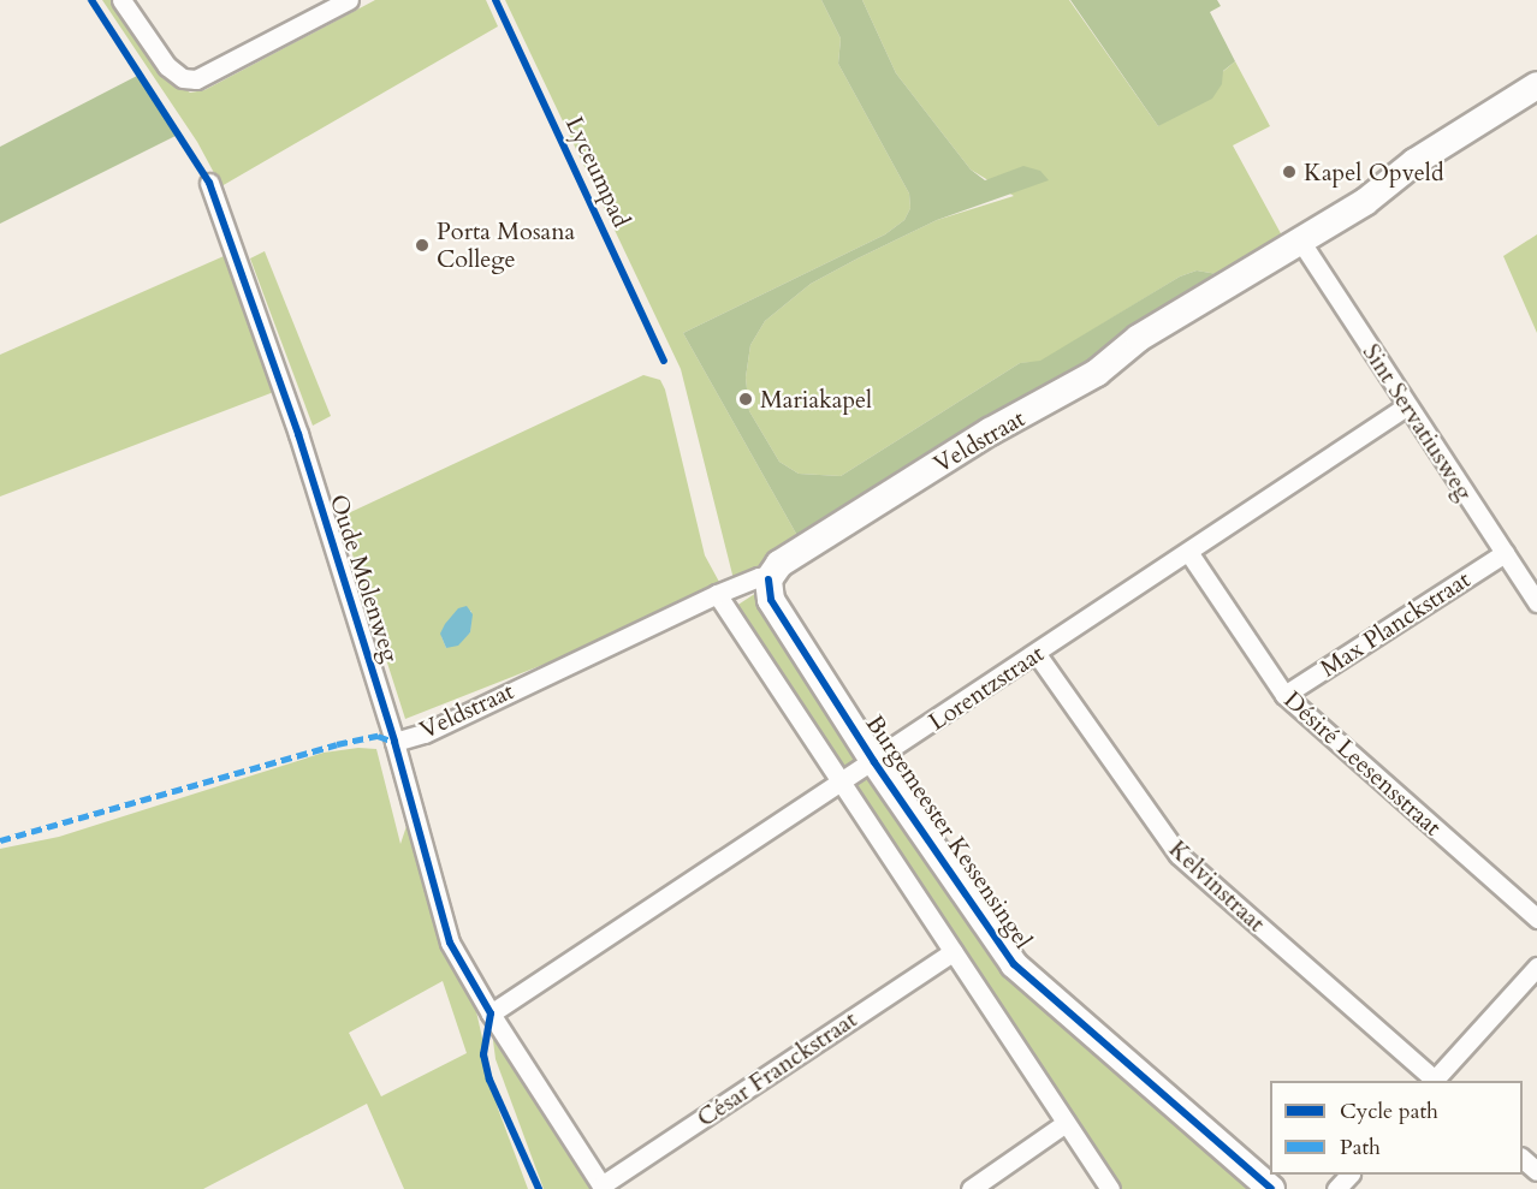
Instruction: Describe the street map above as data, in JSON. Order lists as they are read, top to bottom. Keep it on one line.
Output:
{"streets":{"street":["Sint Servatiusweg","Veldstraat","Oude Molenweg","Max Planckstraat","Lorentzstraat","Désiré Leesensstraat","Burgemeester Kessensingel","Kelvinstraat","César Franckstraat"],"cycle path":["Lyceumpad"]},"crossings":[["Sint Servatiusweg","Veldstraat"],["Sint Servatiusweg","Max Planckstraat"],["Sint Servatiusweg","Lorentzstraat"],["Veldstraat","Oude Molenweg"],["Veldstraat","Burgemeester Kessensingel"],["Oude Molenweg","Lorentzstraat"],["Oude Molenweg","César Franckstraat"],["Max Planckstraat","Désiré Leesensstraat"],["Lorentzstraat","Désiré Leesensstraat"],["Lorentzstraat","Burgemeester Kessensingel"],["Lorentzstraat","Kelvinstraat"]],"places":["Kapel Opveld","Porta Mosana College","Mariakapel"],"legend":["Cycle path","Path"]}
